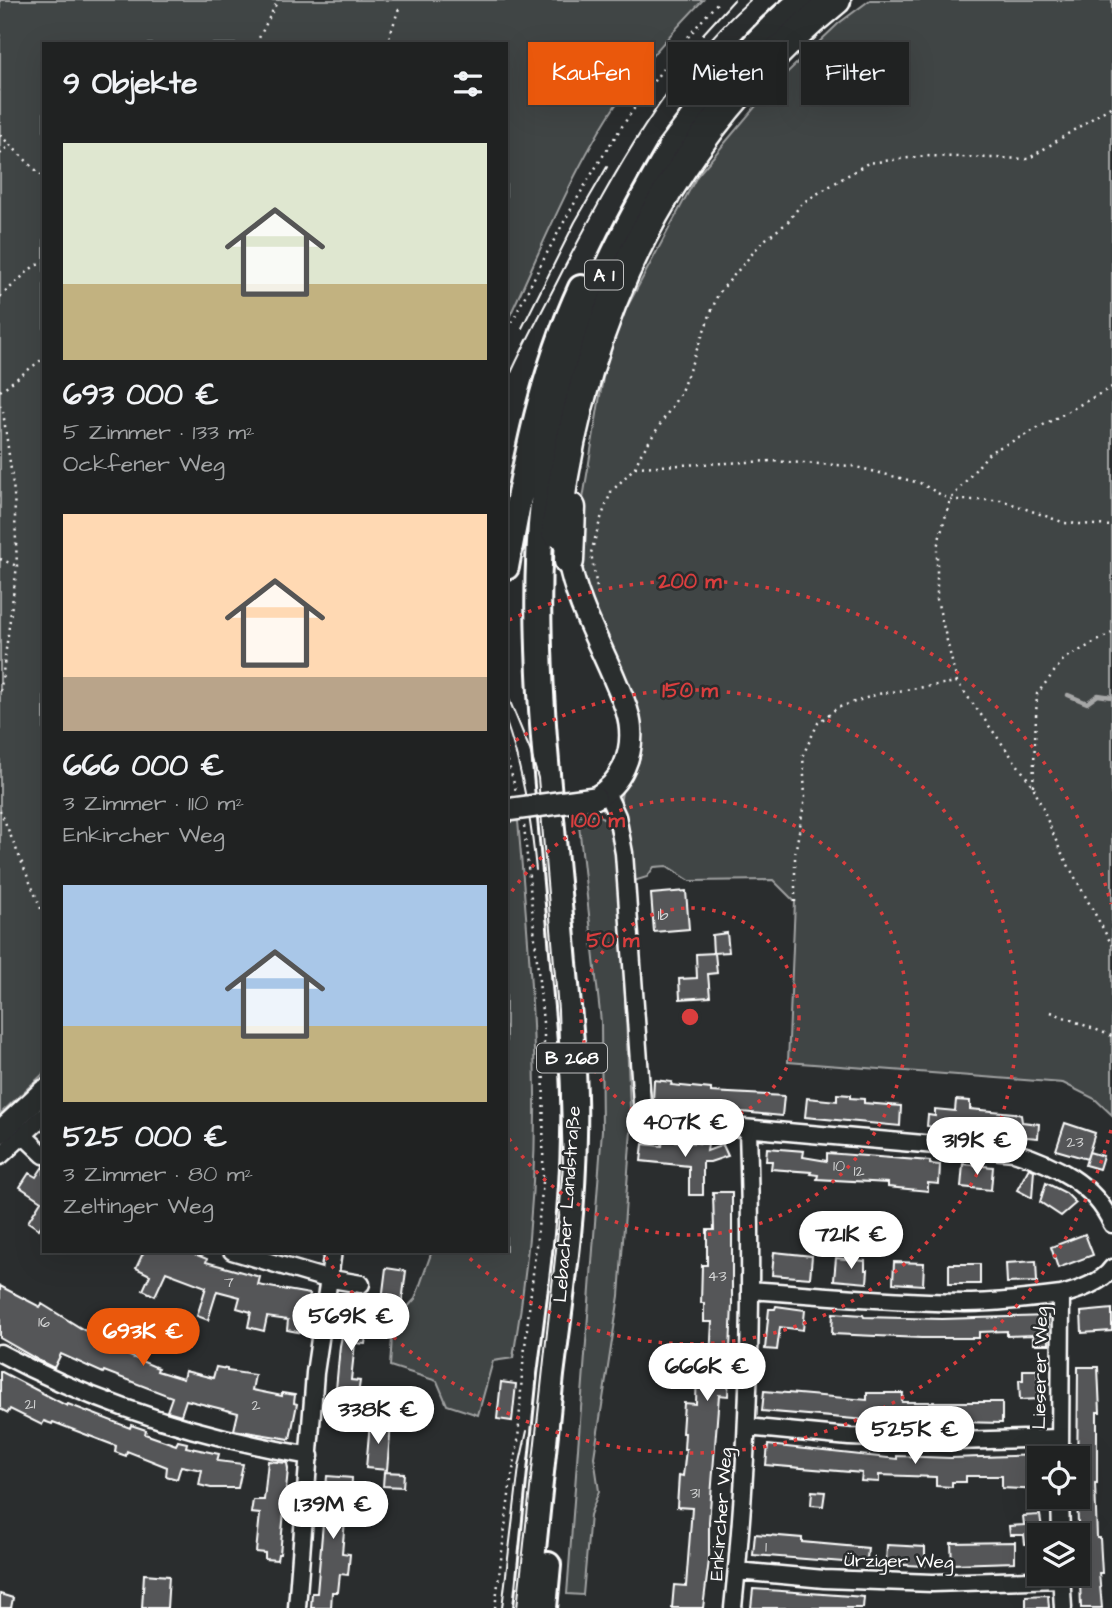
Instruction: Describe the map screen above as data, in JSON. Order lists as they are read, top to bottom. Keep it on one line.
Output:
{"streets":{"highway":["A 1","B 268","Lebacher Landstraße"],"street":["Lieserer Weg","Enkircher Weg","Ürziger Weg"]},"crossings":[["A 1","B 268"],["A 1","Lebacher Landstraße"],["B 268","Lebacher Landstraße"],["Enkircher Weg","Ürziger Weg"]],"house_numbers":["1b","23","10","12","43","7","16","21","2","31","1"],"page":{"chip":["Kaufen","Mieten","Filter"],"heading":"9 Objekte","list":[{"name":"693 000 €","note":"5 Zimmer · 133 m² · Ockfener Weg"},{"name":"666 000 €","note":"3 Zimmer · 110 m² · Enkircher Weg"},{"name":"525 000 €","note":"3 Zimmer · 80 m² · Zeltinger Weg"}],"price":["407K €","319K €","721K €","569K €","693K €","666K €","338K €","525K €","1.39M €"]},"rings":["200 m","150 m","100 m","50 m"]}
